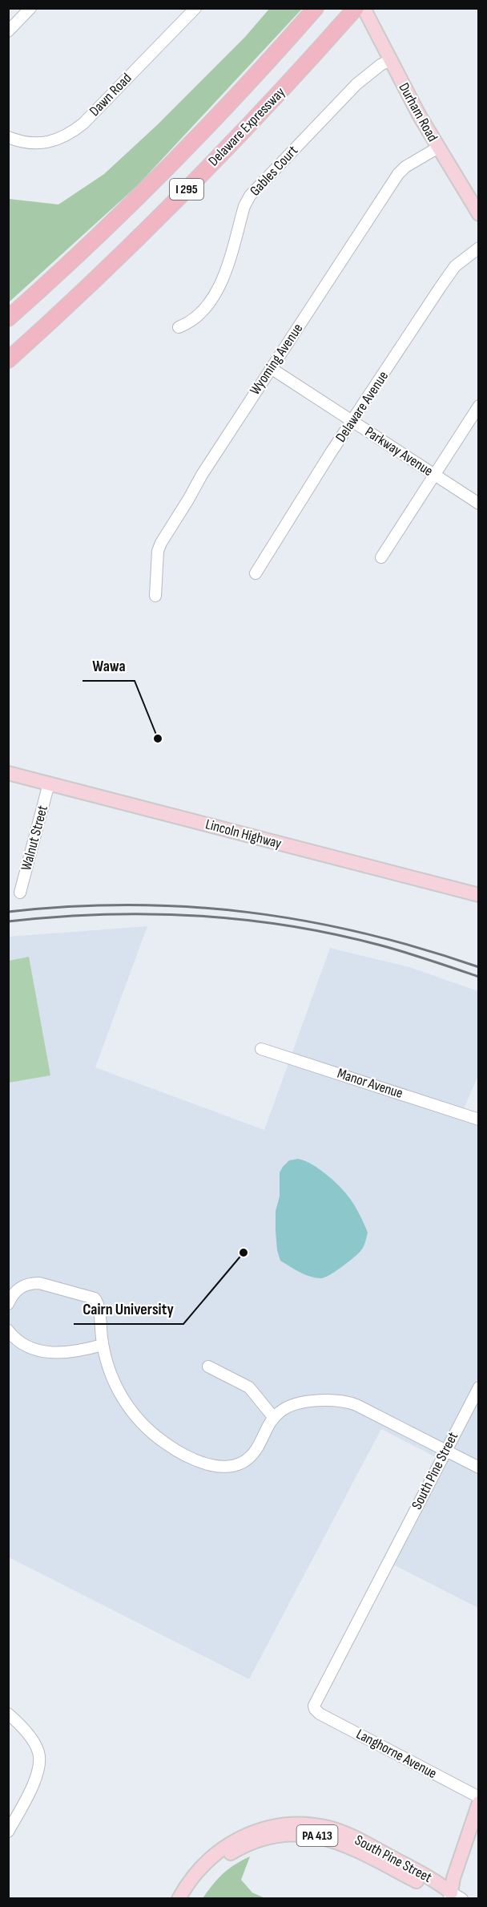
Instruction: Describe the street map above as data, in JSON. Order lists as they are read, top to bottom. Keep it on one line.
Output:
{"streets":{"highway":["Delaware Expressway","I 295"],"main road":["Durham Road","Lincoln Highway","South Pine Street","PA 413"],"street":["Dawn Road","Gables Court","Wyoming Avenue","Delaware Avenue","Parkway Avenue","Walnut Street","Manor Avenue","Langhorne Avenue"]},"crossings":[["Durham Road","Gables Court"],["Durham Road","Wyoming Avenue"],["Wyoming Avenue","Parkway Avenue"],["Delaware Avenue","Parkway Avenue"],["Lincoln Highway","Walnut Street"],["South Pine Street","Langhorne Avenue"]],"places":["Wawa","Cairn University"]}
